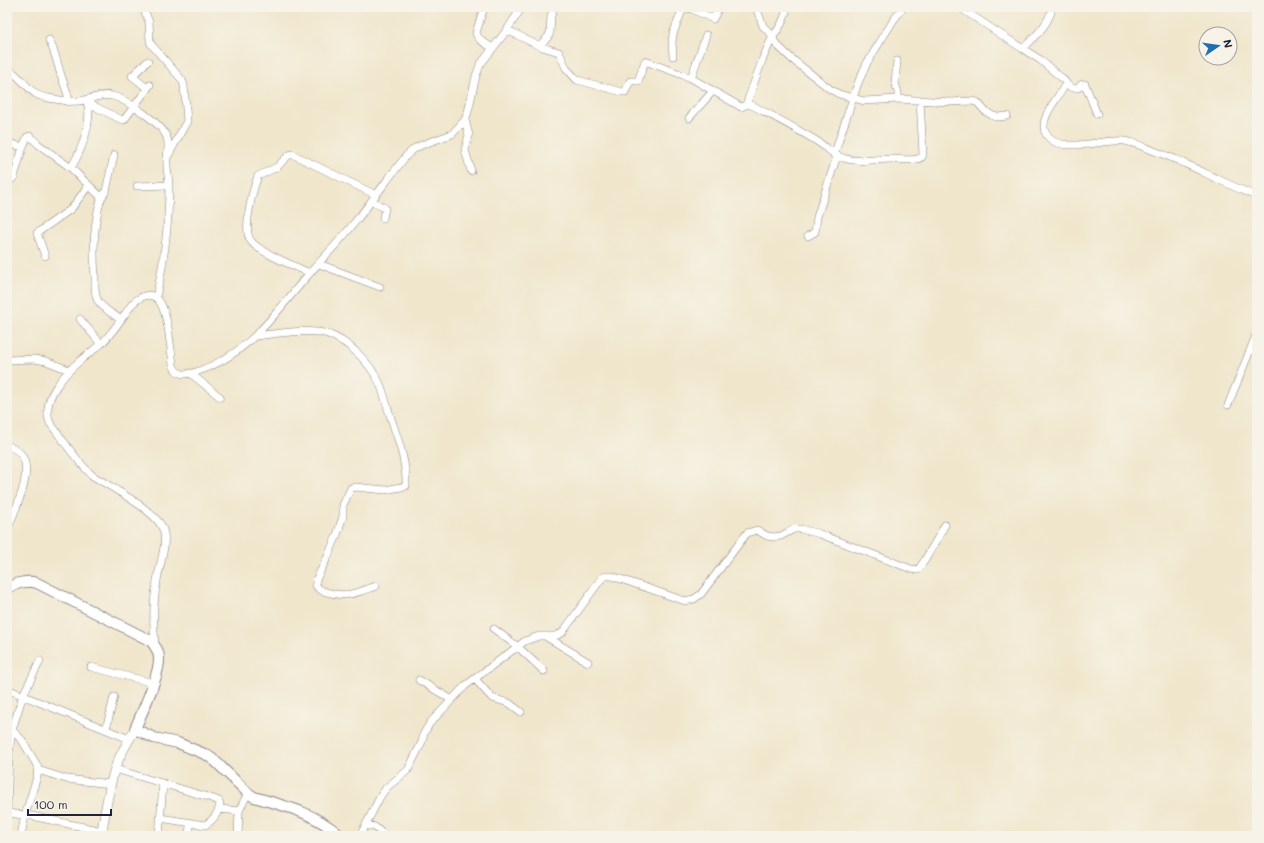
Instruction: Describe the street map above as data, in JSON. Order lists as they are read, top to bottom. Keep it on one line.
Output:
{"scale_bar":"100 m","north":"right"}
